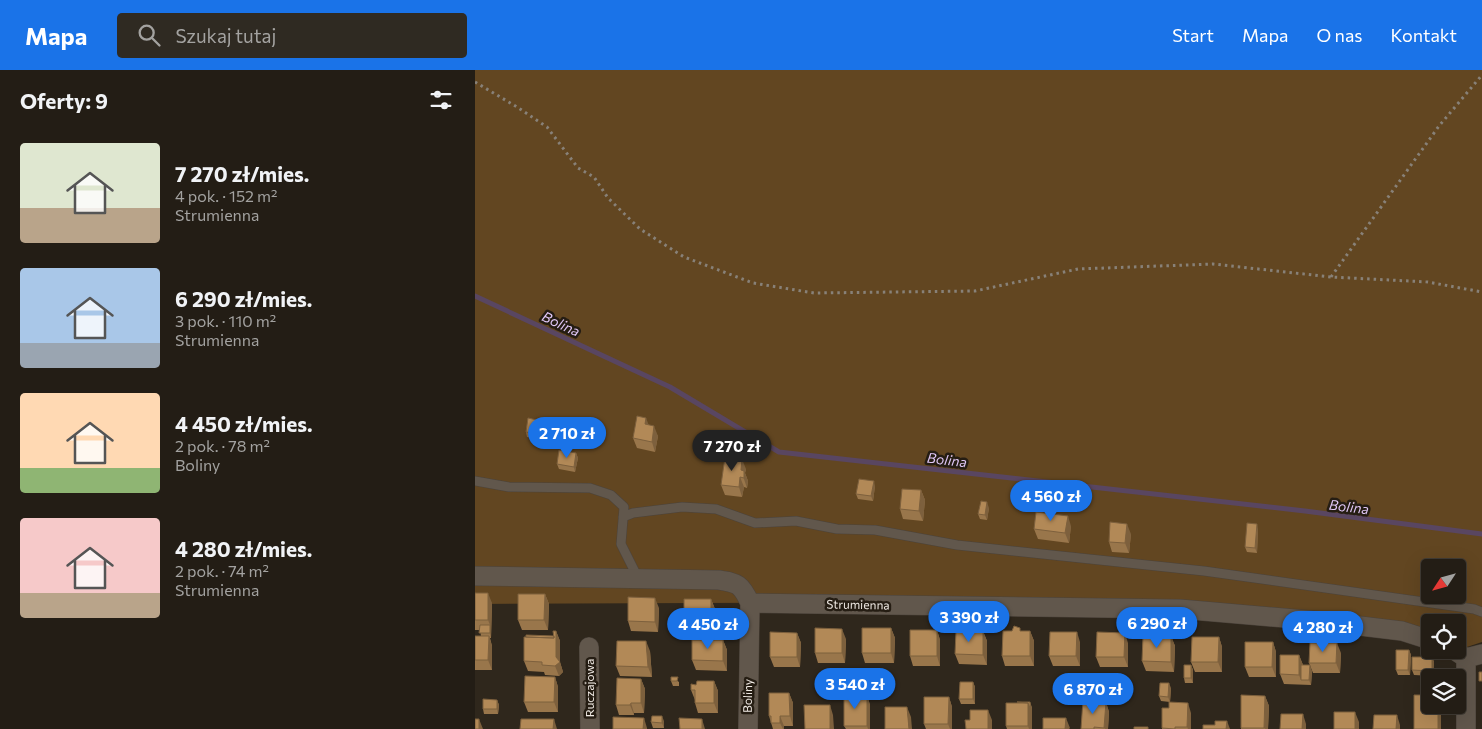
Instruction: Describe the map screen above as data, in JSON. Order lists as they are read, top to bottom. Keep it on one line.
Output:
{"streets":{"street":["Strumienna","Ruczajowa","Boliny"]},"crossings":[["Strumienna","Boliny"]],"water":["Bolina"],"north":"bottom left","page":{"header":"Mapa","search":"Szukaj tutaj","nav":["Start","Mapa","O nas","Kontakt"],"heading":"Oferty: 9","list":[{"name":"7 270 zł/mies.","note":"4 pok. · 152 m² · Strumienna"},{"name":"6 290 zł/mies.","note":"3 pok. · 110 m² · Strumienna"},{"name":"4 450 zł/mies.","note":"2 pok. · 78 m² · Boliny"},{"name":"4 280 zł/mies.","note":"2 pok. · 74 m² · Strumienna"}],"price":["2 710 zł","7 270 zł","4 560 zł","3 390 zł","6 290 zł","4 450 zł","4 280 zł","3 540 zł","6 870 zł"]}}
